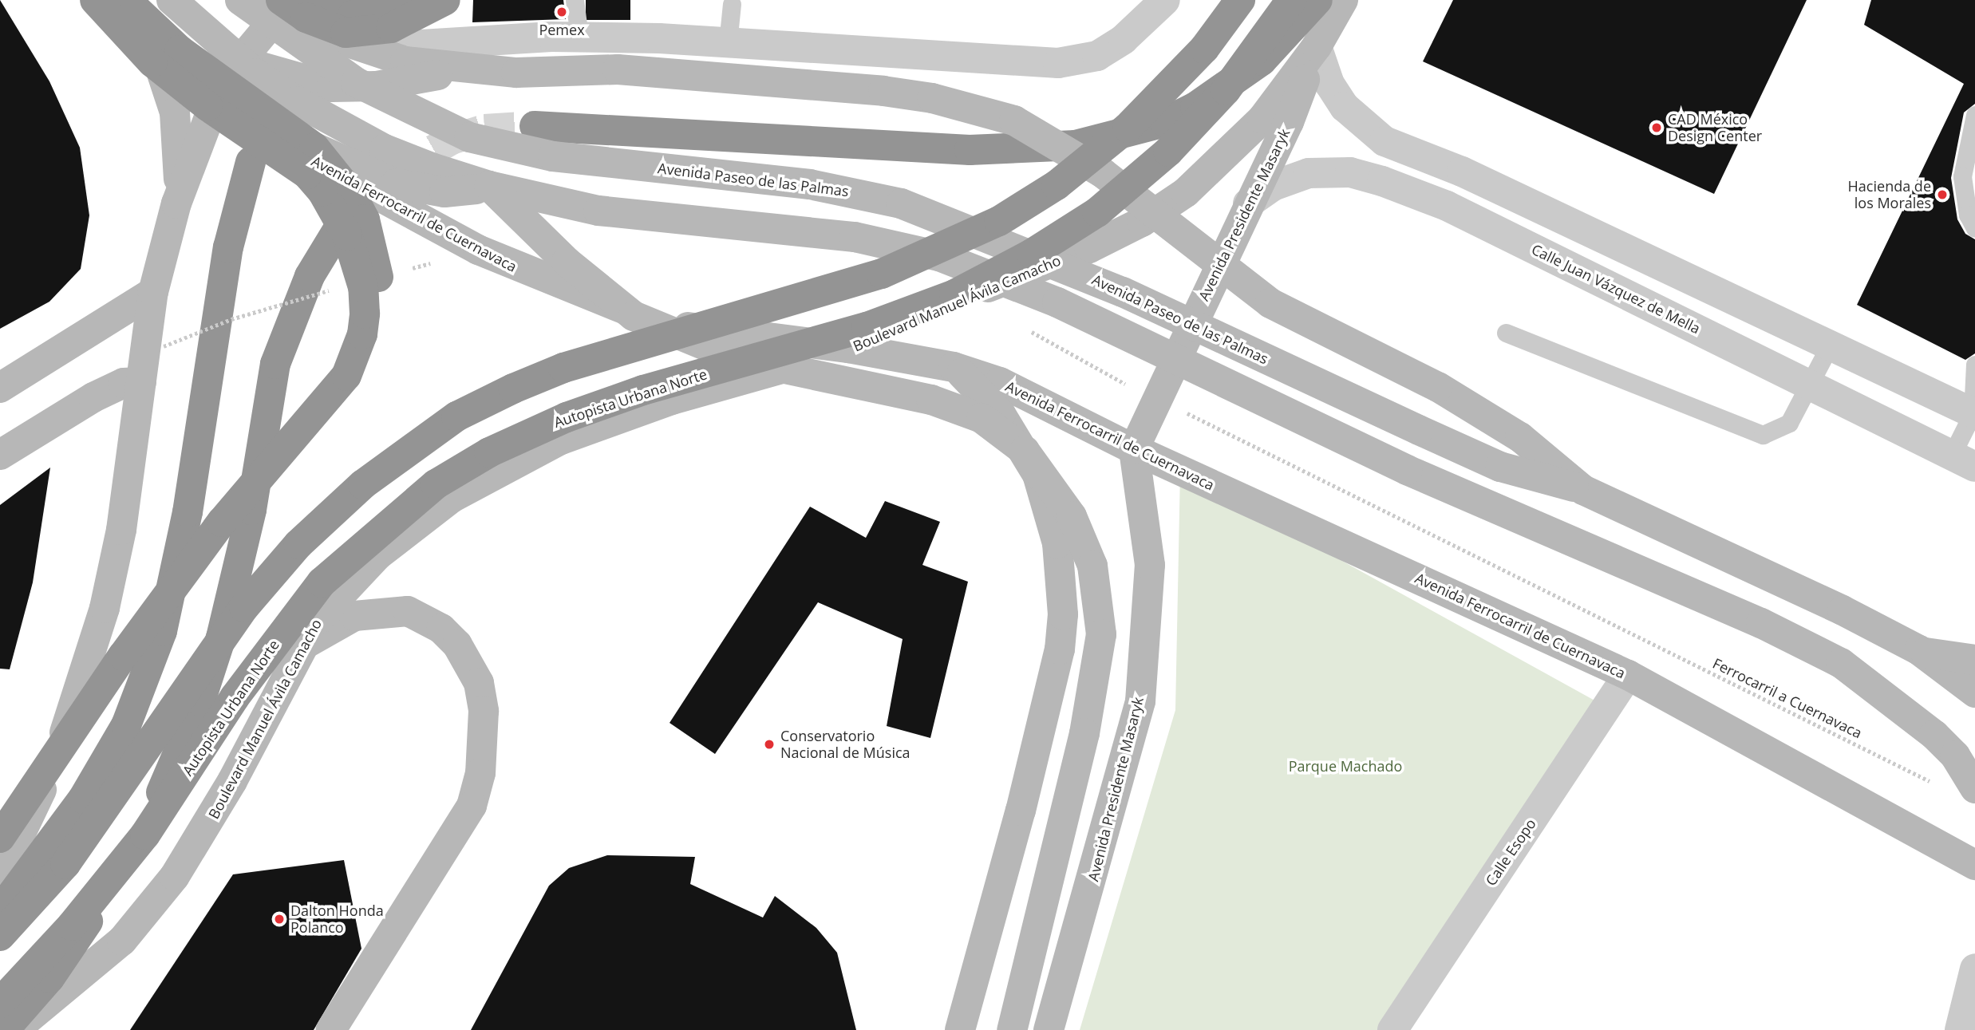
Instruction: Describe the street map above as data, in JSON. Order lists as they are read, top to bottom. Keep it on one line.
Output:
{"streets":{"highway":["Autopista Urbana Norte"],"main road":["Avenida Paseo de las Palmas","Avenida Ferrocarril de Cuernavaca","Avenida Presidente Masaryk","Boulevard Manuel Ávila Camacho"],"street":["Calle Juan Vázquez de Mella","Calle Esopo"],"path":["Ferrocarril a Cuernavaca"]},"crossings":[["Avenida Ferrocarril de Cuernavaca","Avenida Presidente Masaryk"],["Avenida Ferrocarril de Cuernavaca","Boulevard Manuel Ávila Camacho"],["Avenida Ferrocarril de Cuernavaca","Calle Esopo"],["Avenida Presidente Masaryk","Calle Juan Vázquez de Mella"],["Avenida Presidente Masaryk","Boulevard Manuel Ávila Camacho"]],"parks":["Parque Machado"],"places":["Pemex","CAD México Design Center","Hacienda de los Morales","Conservatorio Nacional de Música","Dalton Honda Polanco"]}
